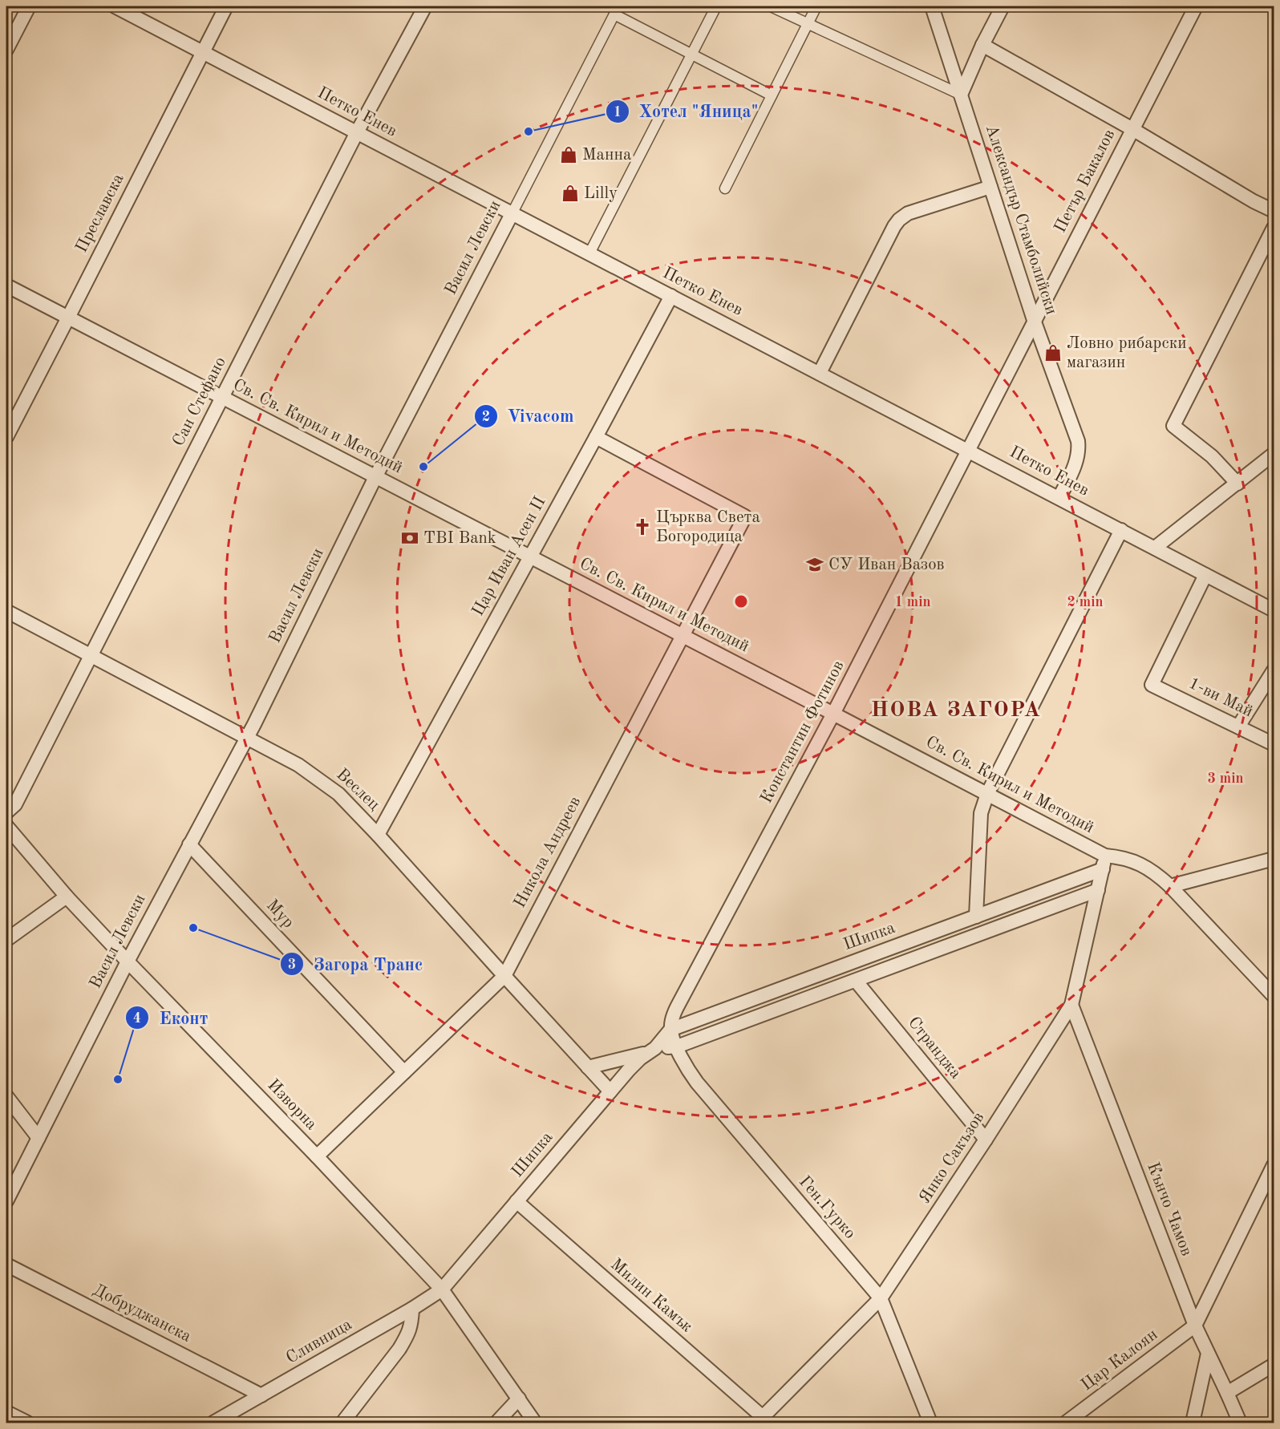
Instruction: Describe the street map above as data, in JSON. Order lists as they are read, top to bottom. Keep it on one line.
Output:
{"streets":{"street":["Петко Енев","Петър Бакалов","Преславска","Александър Стамболийски","Васил Левски","Сан Стефано","Св. Св. Кирил и Методий","Цар Иван Асен II","1-ви Май","Константин Фотинов","Веслец","Никола Андреев","Мур","Шипка","Странджа","Изворна","Янко Сакъзов","Ген.Гурко","Кънчо Чамов","Милин Камък","Добруджанска","Сливница","Цар Калоян"]},"crossings":[["Петко Енев","Петър Бакалов"],["Петко Енев","Преславска"],["Петко Енев","Александър Стамболийски"],["Петко Енев","Васил Левски"],["Петко Енев","Сан Стефано"],["Петко Енев","Цар Иван Асен II"],["Петко Енев","1-ви Май"],["Петко Енев","Константин Фотинов"],["Петър Бакалов","Александър Стамболийски"],["Петър Бакалов","Константин Фотинов"],["Преславска","Св. Св. Кирил и Методий"],["Васил Левски","Св. Св. Кирил и Методий"],["Васил Левски","Веслец"],["Васил Левски","Мур"],["Васил Левски","Изворна"],["Сан Стефано","Св. Св. Кирил и Методий"],["Сан Стефано","Веслец"],["Св. Св. Кирил и Методий","Цар Иван Асен II"],["Св. Св. Кирил и Методий","Константин Фотинов"],["Св. Св. Кирил и Методий","Никола Андреев"],["Св. Св. Кирил и Методий","Янко Сакъзов"],["Цар Иван Асен II","Веслец"],["Цар Иван Асен II","Никола Андреев"],["Константин Фотинов","Шипка"],["Константин Фотинов","Ген.Гурко"],["Веслец","Никола Андреев"],["Веслец","Шипка"],["Никола Андреев","Мур"],["Никола Андреев","Изворна"],["Шипка","Изворна"],["Шипка","Янко Сакъзов"],["Шипка","Ген.Гурко"],["Шипка","Милин Камък"],["Шипка","Сливница"],["Странджа","Янко Сакъзов"],["Изворна","Сливница"],["Янко Сакъзов","Ген.Гурко"],["Янко Сакъзов","Кънчо Чамов"],["Янко Сакъзов","Милин Камък"],["Кънчо Чамов","Цар Калоян"],["Добруджанска","Сливница"]],"districts":["НОВА ЗАГОРА"],"places":{"other":["Хотел \"Яница\"","Vivacom","Загора Транс","Еконт"],"shop":["Манна","Lilly","Ловно рибарски магазин"],"church":["Църква Света Богородица"],"bank":["TBI Bank"],"school or university":["СУ Иван Вазов"]},"rings":["1 min","2 min","3 min"]}
